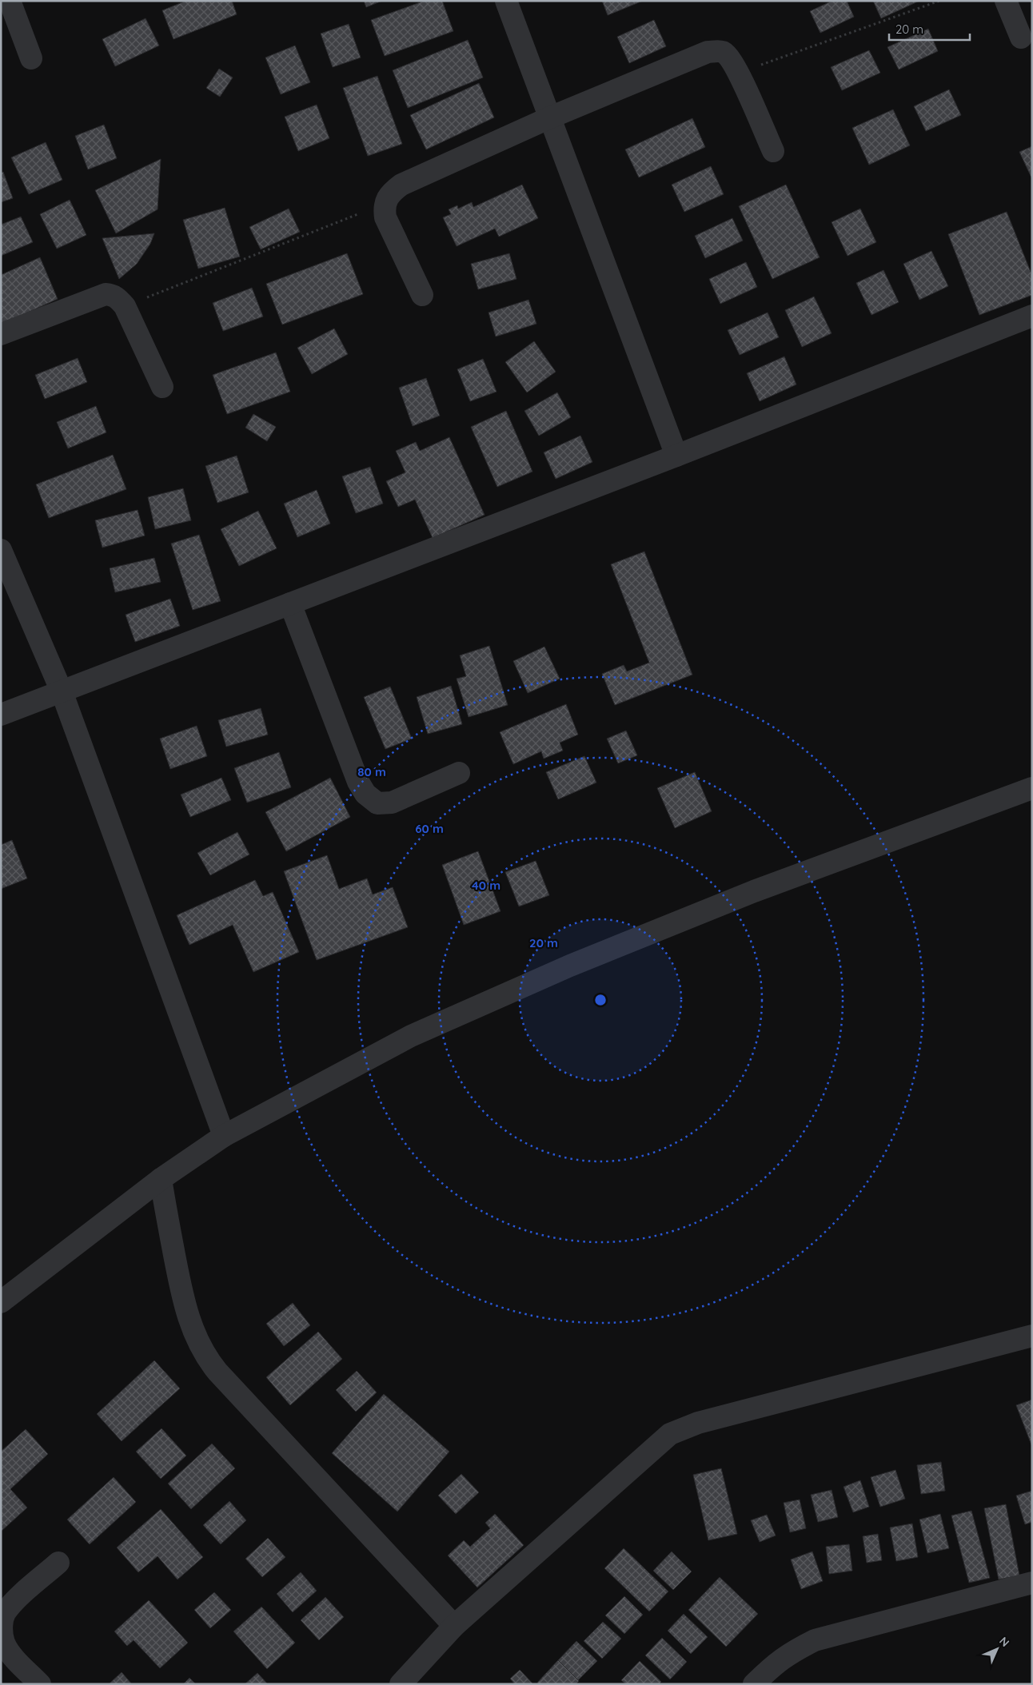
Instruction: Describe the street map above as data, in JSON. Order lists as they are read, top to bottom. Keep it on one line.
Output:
{"scale_bar":"20 m","north":"top right","rings":["80 m","60 m","40 m","20 m"]}
